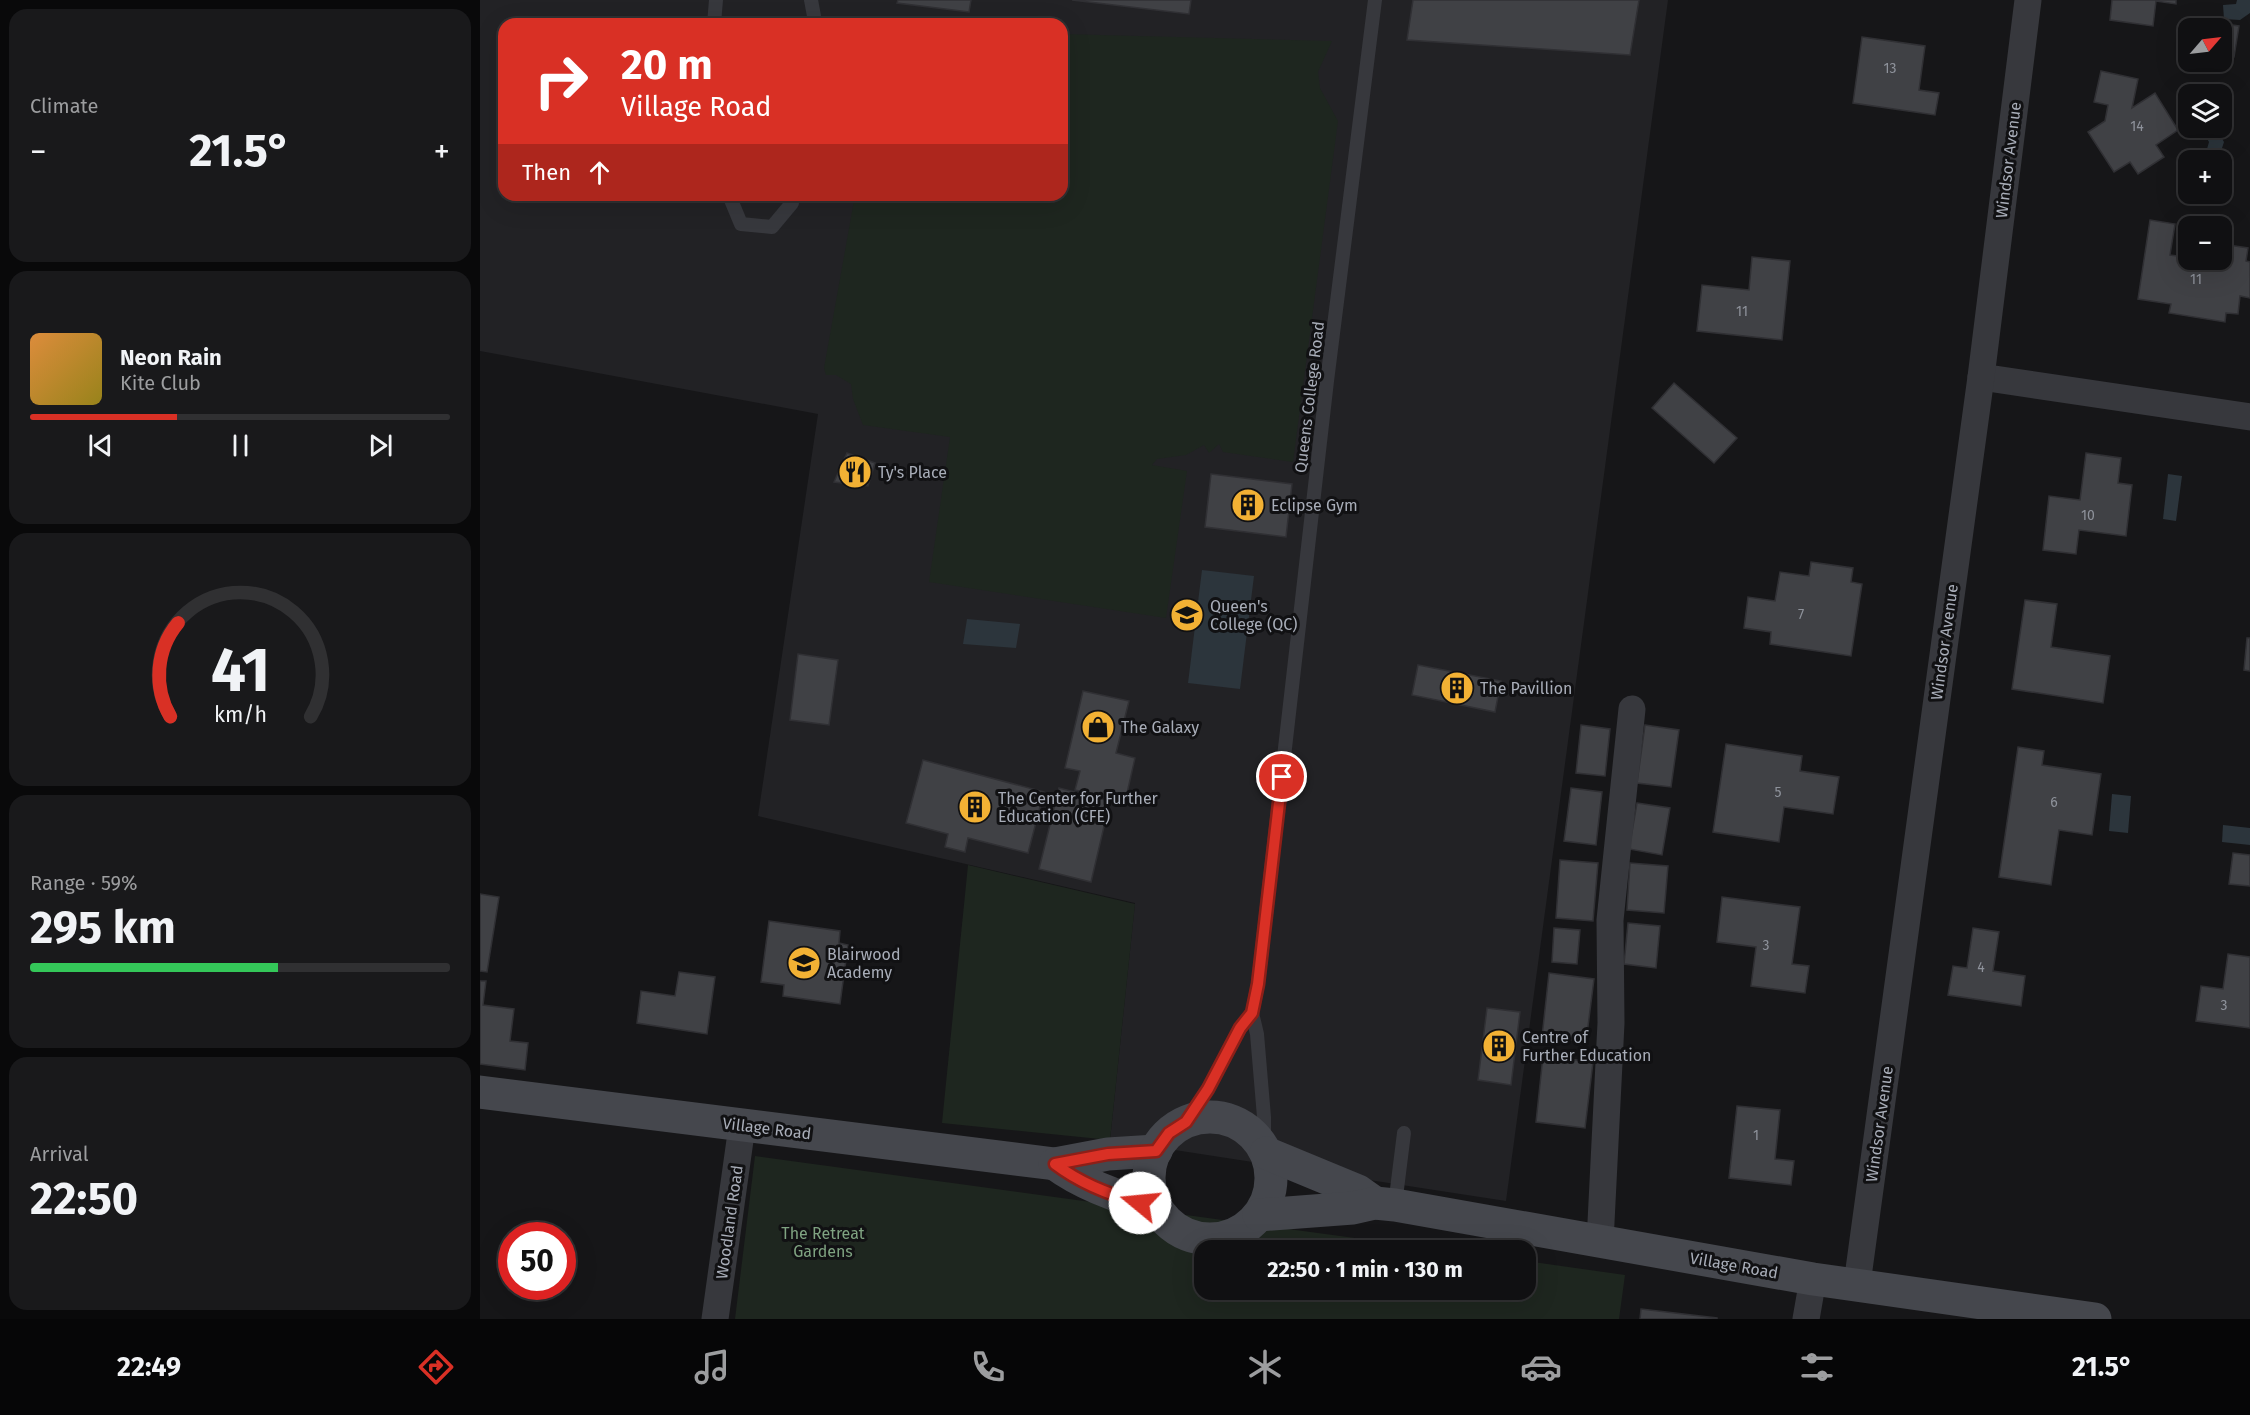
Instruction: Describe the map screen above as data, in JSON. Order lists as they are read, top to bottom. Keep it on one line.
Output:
{"streets":{"main road":["Village Road"],"street":["Windsor Avenue","Woodland Road"],"lane":["Queens College Road"]},"crossings":[["Windsor Avenue","Village Road"],["Queens College Road","Village Road"],["Village Road","Woodland Road"]],"parks":["The Retreat Gardens"],"places":{"restaurant":["Ty's Place"],"building":["Eclipse Gym","The Pavillion","The Center for Further Education (CFE)","Centre of Further Education"],"school or university":["Queen's College (QC)","Blairwood Academy"],"shop":["The Galaxy"]},"house_numbers":["13","14","11","11","10","7","5","6","3","4","3","1"],"north":"top right","page":{"tile":["Climate",["Range · 59%","295 km"],["Arrival","22:50"]],"map_buttons":["+","−"],"turn":["20 m","Village Road"],"heat":["−","21.5°","+"],"then":"Then","song":["Neon Rain","Kite Club"],"limit":"50","trip":"22:50 · 1 min · 130 m","tabs":["22:49","21.5°"],"gauge":["41","km/h"]}}
